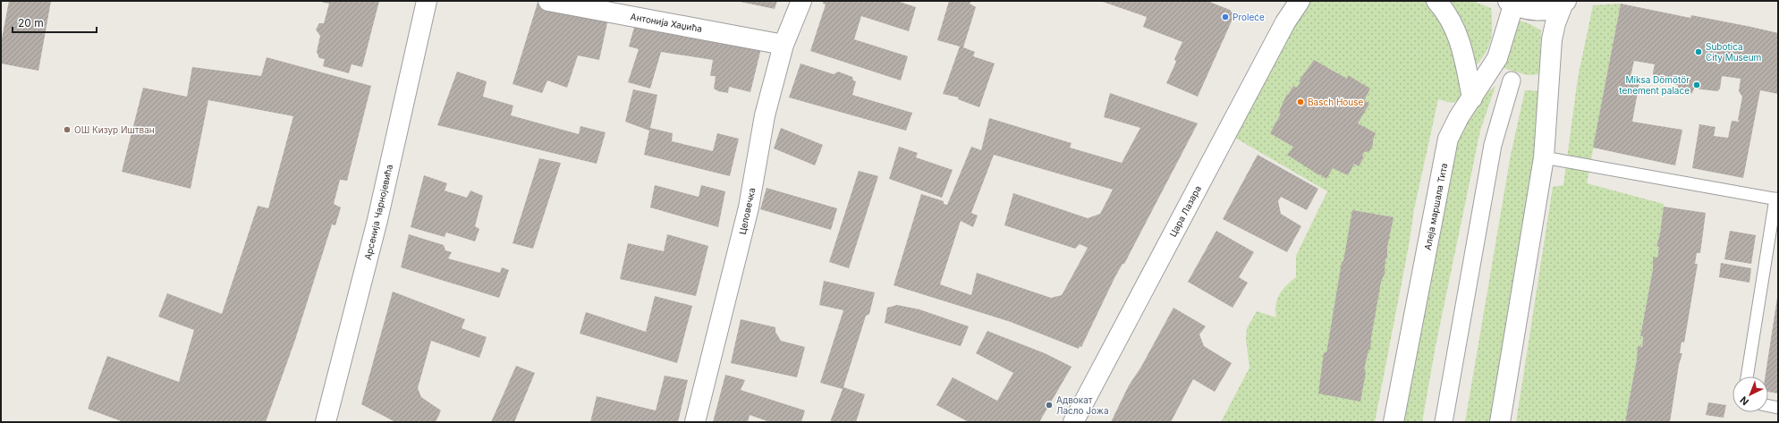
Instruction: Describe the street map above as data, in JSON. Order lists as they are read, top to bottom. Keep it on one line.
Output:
{"streets":{"street":["Антонија Хаџића","Алеја маршала Тита","Целовечка","Цара Лазара","Арсенија Чарнојевића"]},"crossings":[["Антонија Хаџића","Целовечка"]],"places":["Proleće","Subotica City Museum","Miksa Dömötör tenement palace","Basch House","ОШ Кизур Иштван","Адвокат Ласло Јожа"],"scale_bar":"20 m","north":"bottom left"}
